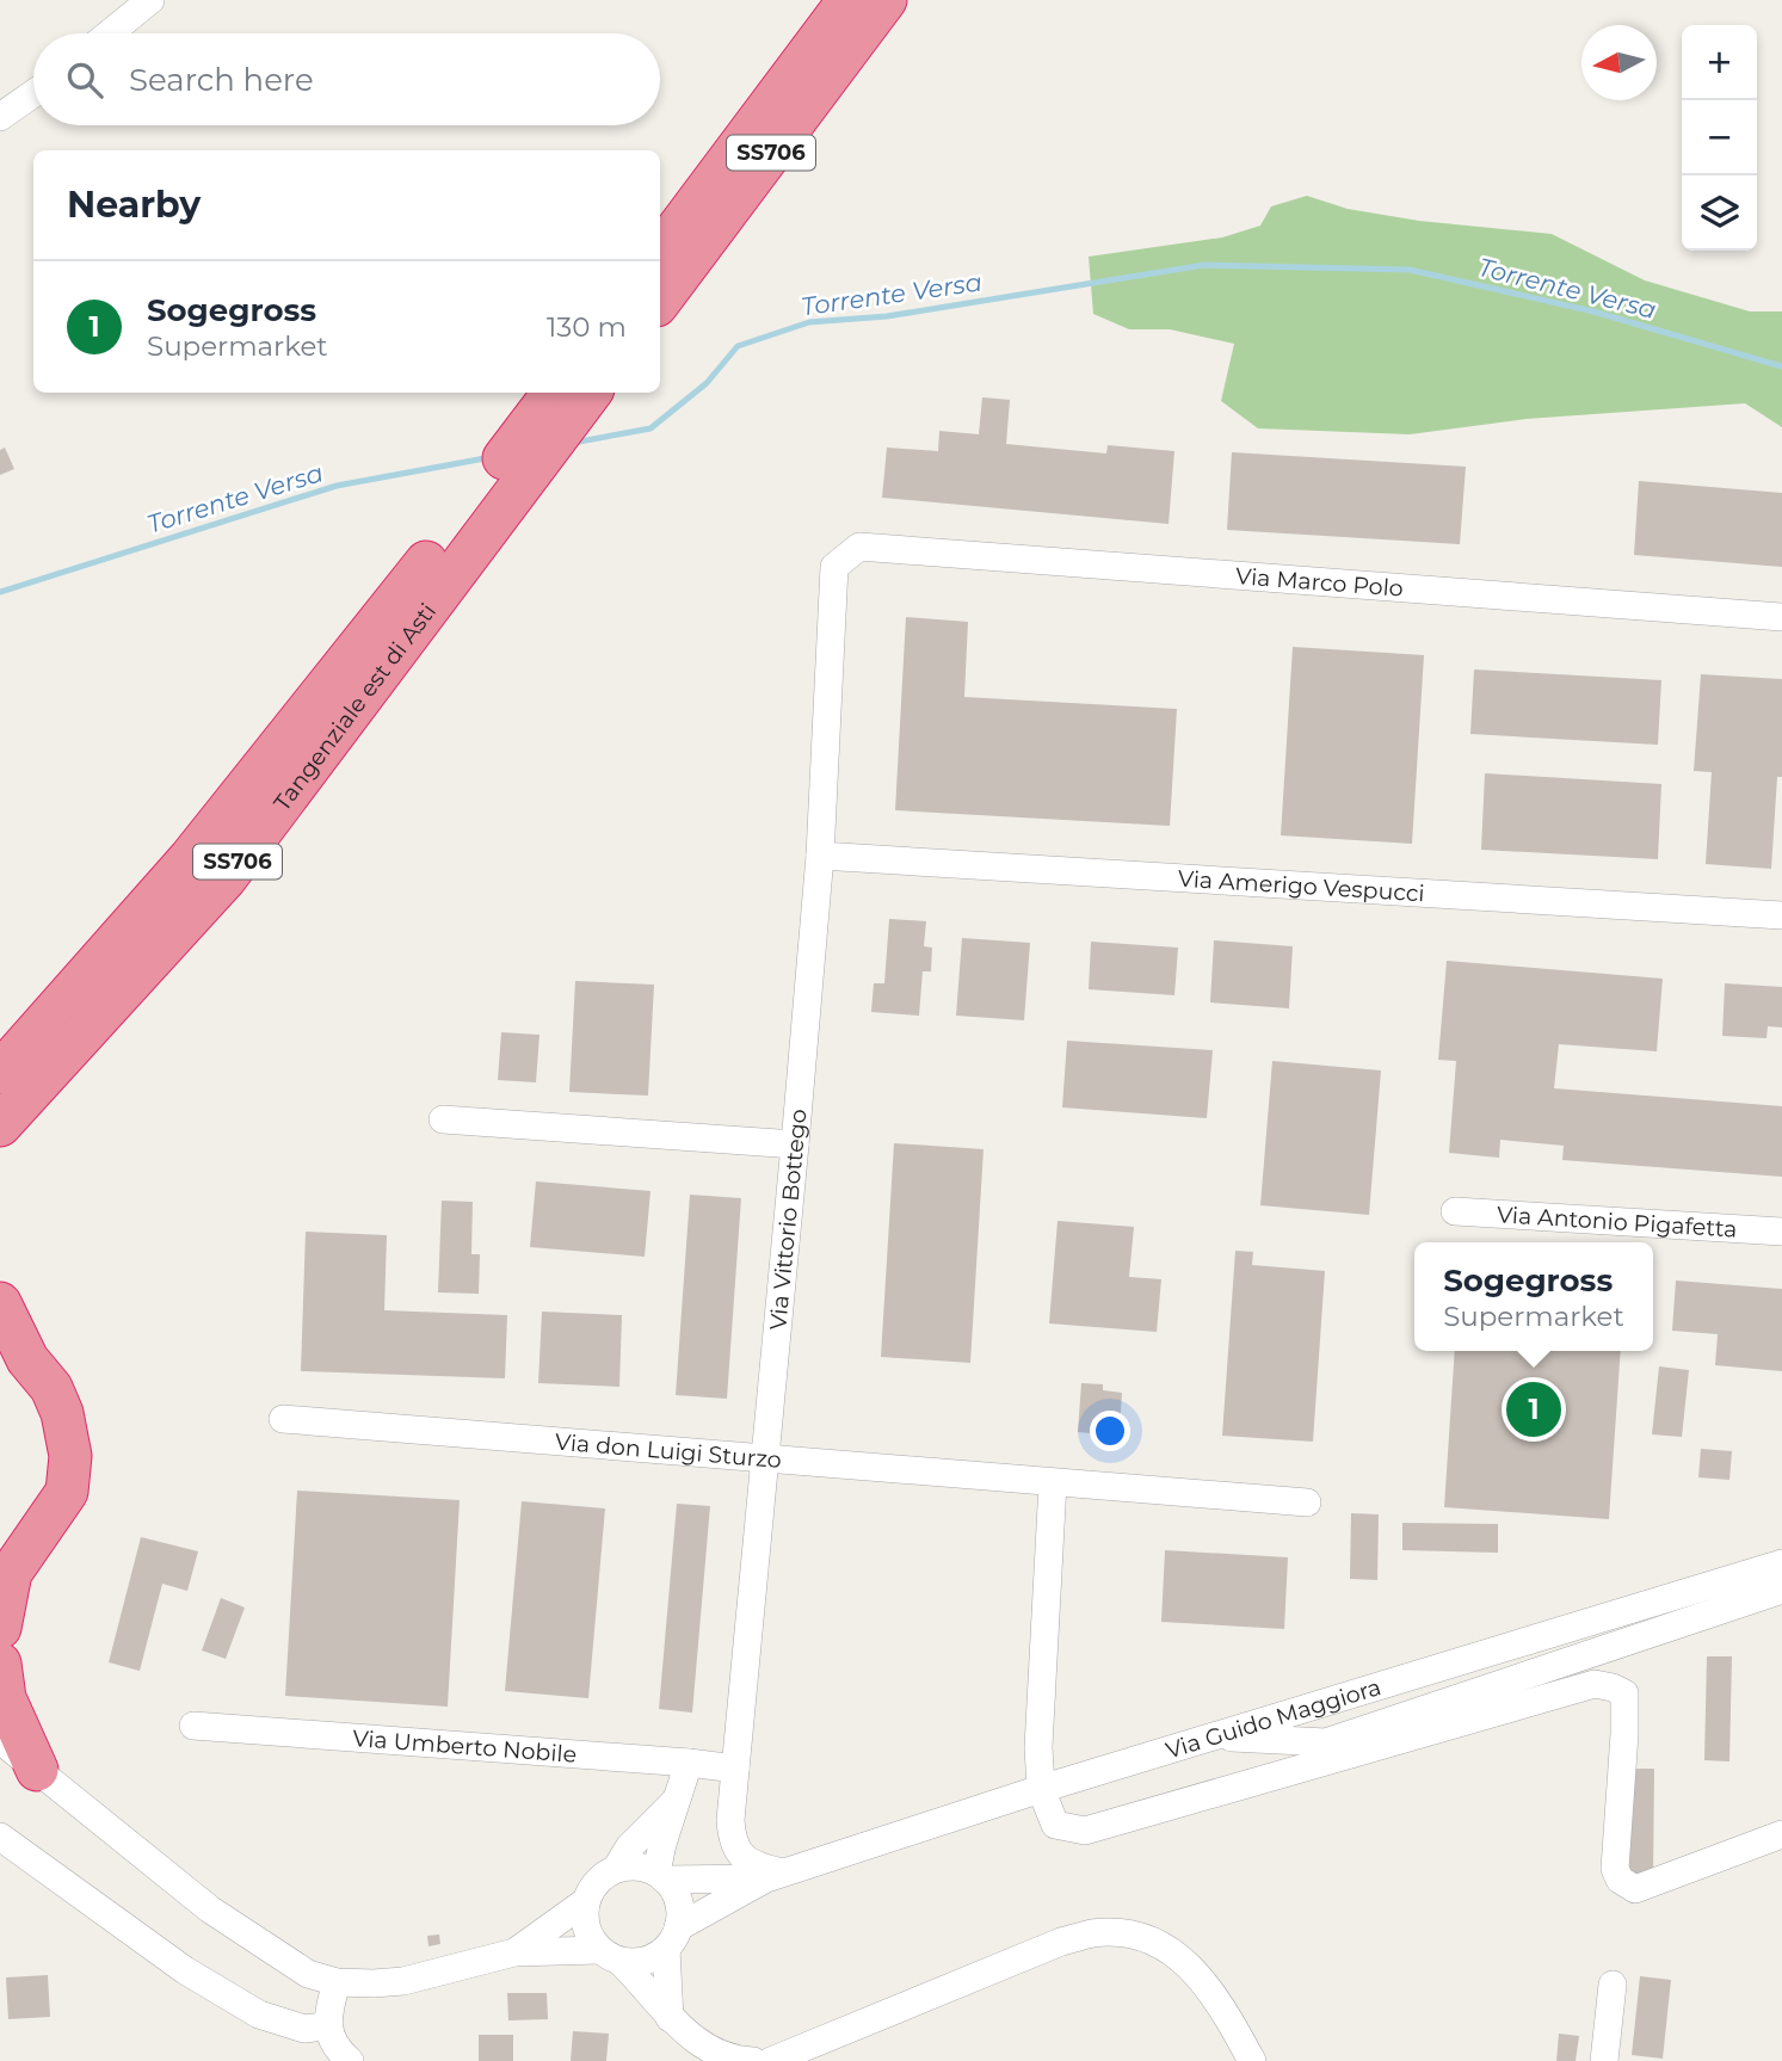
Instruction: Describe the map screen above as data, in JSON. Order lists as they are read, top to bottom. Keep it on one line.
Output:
{"streets":{"highway":["SS706","Tangenziale est di Asti"],"street":["Via Marco Polo","Via Amerigo Vespucci","Via Vittorio Bottego","Via Antonio Pigafetta","Via don Luigi Sturzo","Via Guido Maggiora","Via Umberto Nobile"]},"crossings":[["Via Marco Polo","Via Vittorio Bottego"],["Via Amerigo Vespucci","Via Vittorio Bottego"],["Via Vittorio Bottego","Via don Luigi Sturzo"],["Via Vittorio Bottego","Via Guido Maggiora"],["Via Vittorio Bottego","Via Umberto Nobile"]],"water":["Torrente Versa"],"north":"left","page":{"map_buttons":["+","−"],"search":"Search here","heading":"Nearby","list":[{"mark":"1","name":"Sogegross","note":"Supermarket","value":"130 m"}],"popup":["Sogegross","Supermarket"],"pins":"1"}}
